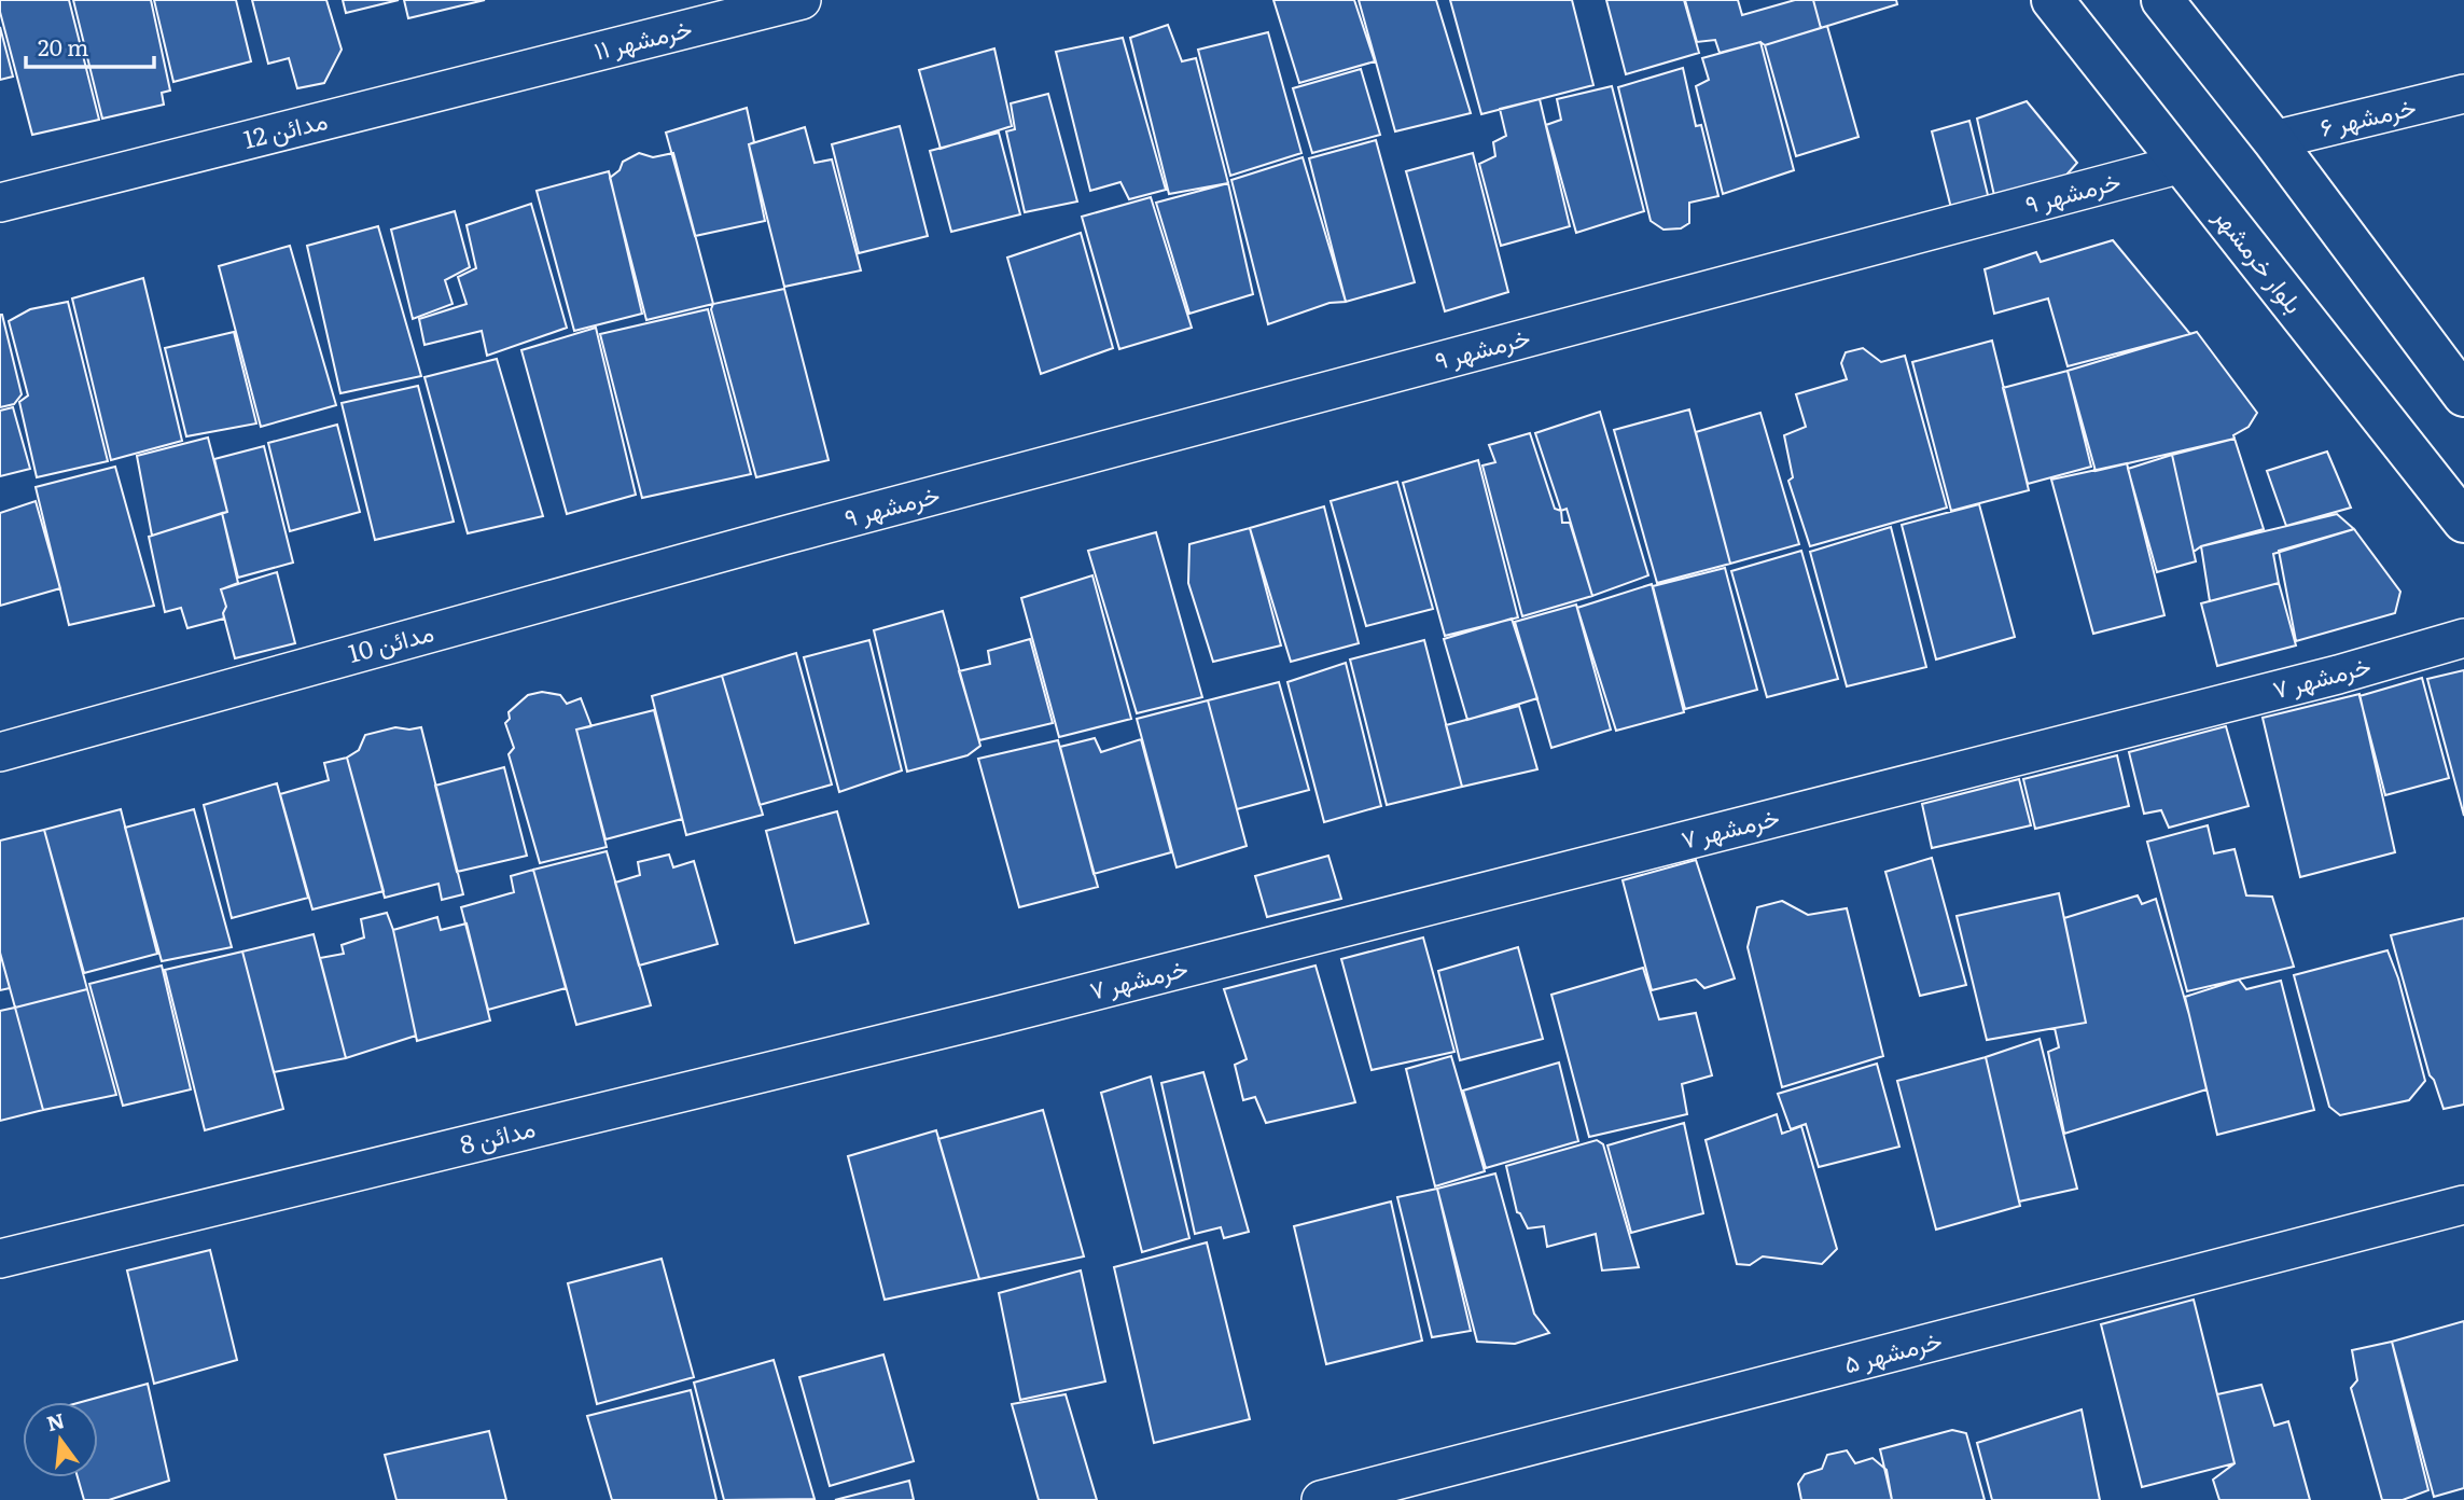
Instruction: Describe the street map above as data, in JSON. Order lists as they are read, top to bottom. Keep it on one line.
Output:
{"streets":{"main road":["بلوار خرمشهر"],"street":["خرمشهر ۱۱","خرمشهر ۶","مدائن 12","خرمشهر ۹","مدائن 10","خرمشهر ۷","مدائن 8","خرمشهر ۵"]},"crossings":[["خرمشهر ۱۱","مدائن 12"],["خرمشهر ۹","بلوار خرمشهر"],["خرمشهر ۹","مدائن 10"],["خرمشهر ۷","مدائن 8"]],"scale_bar":"20 m","north":"top"}
